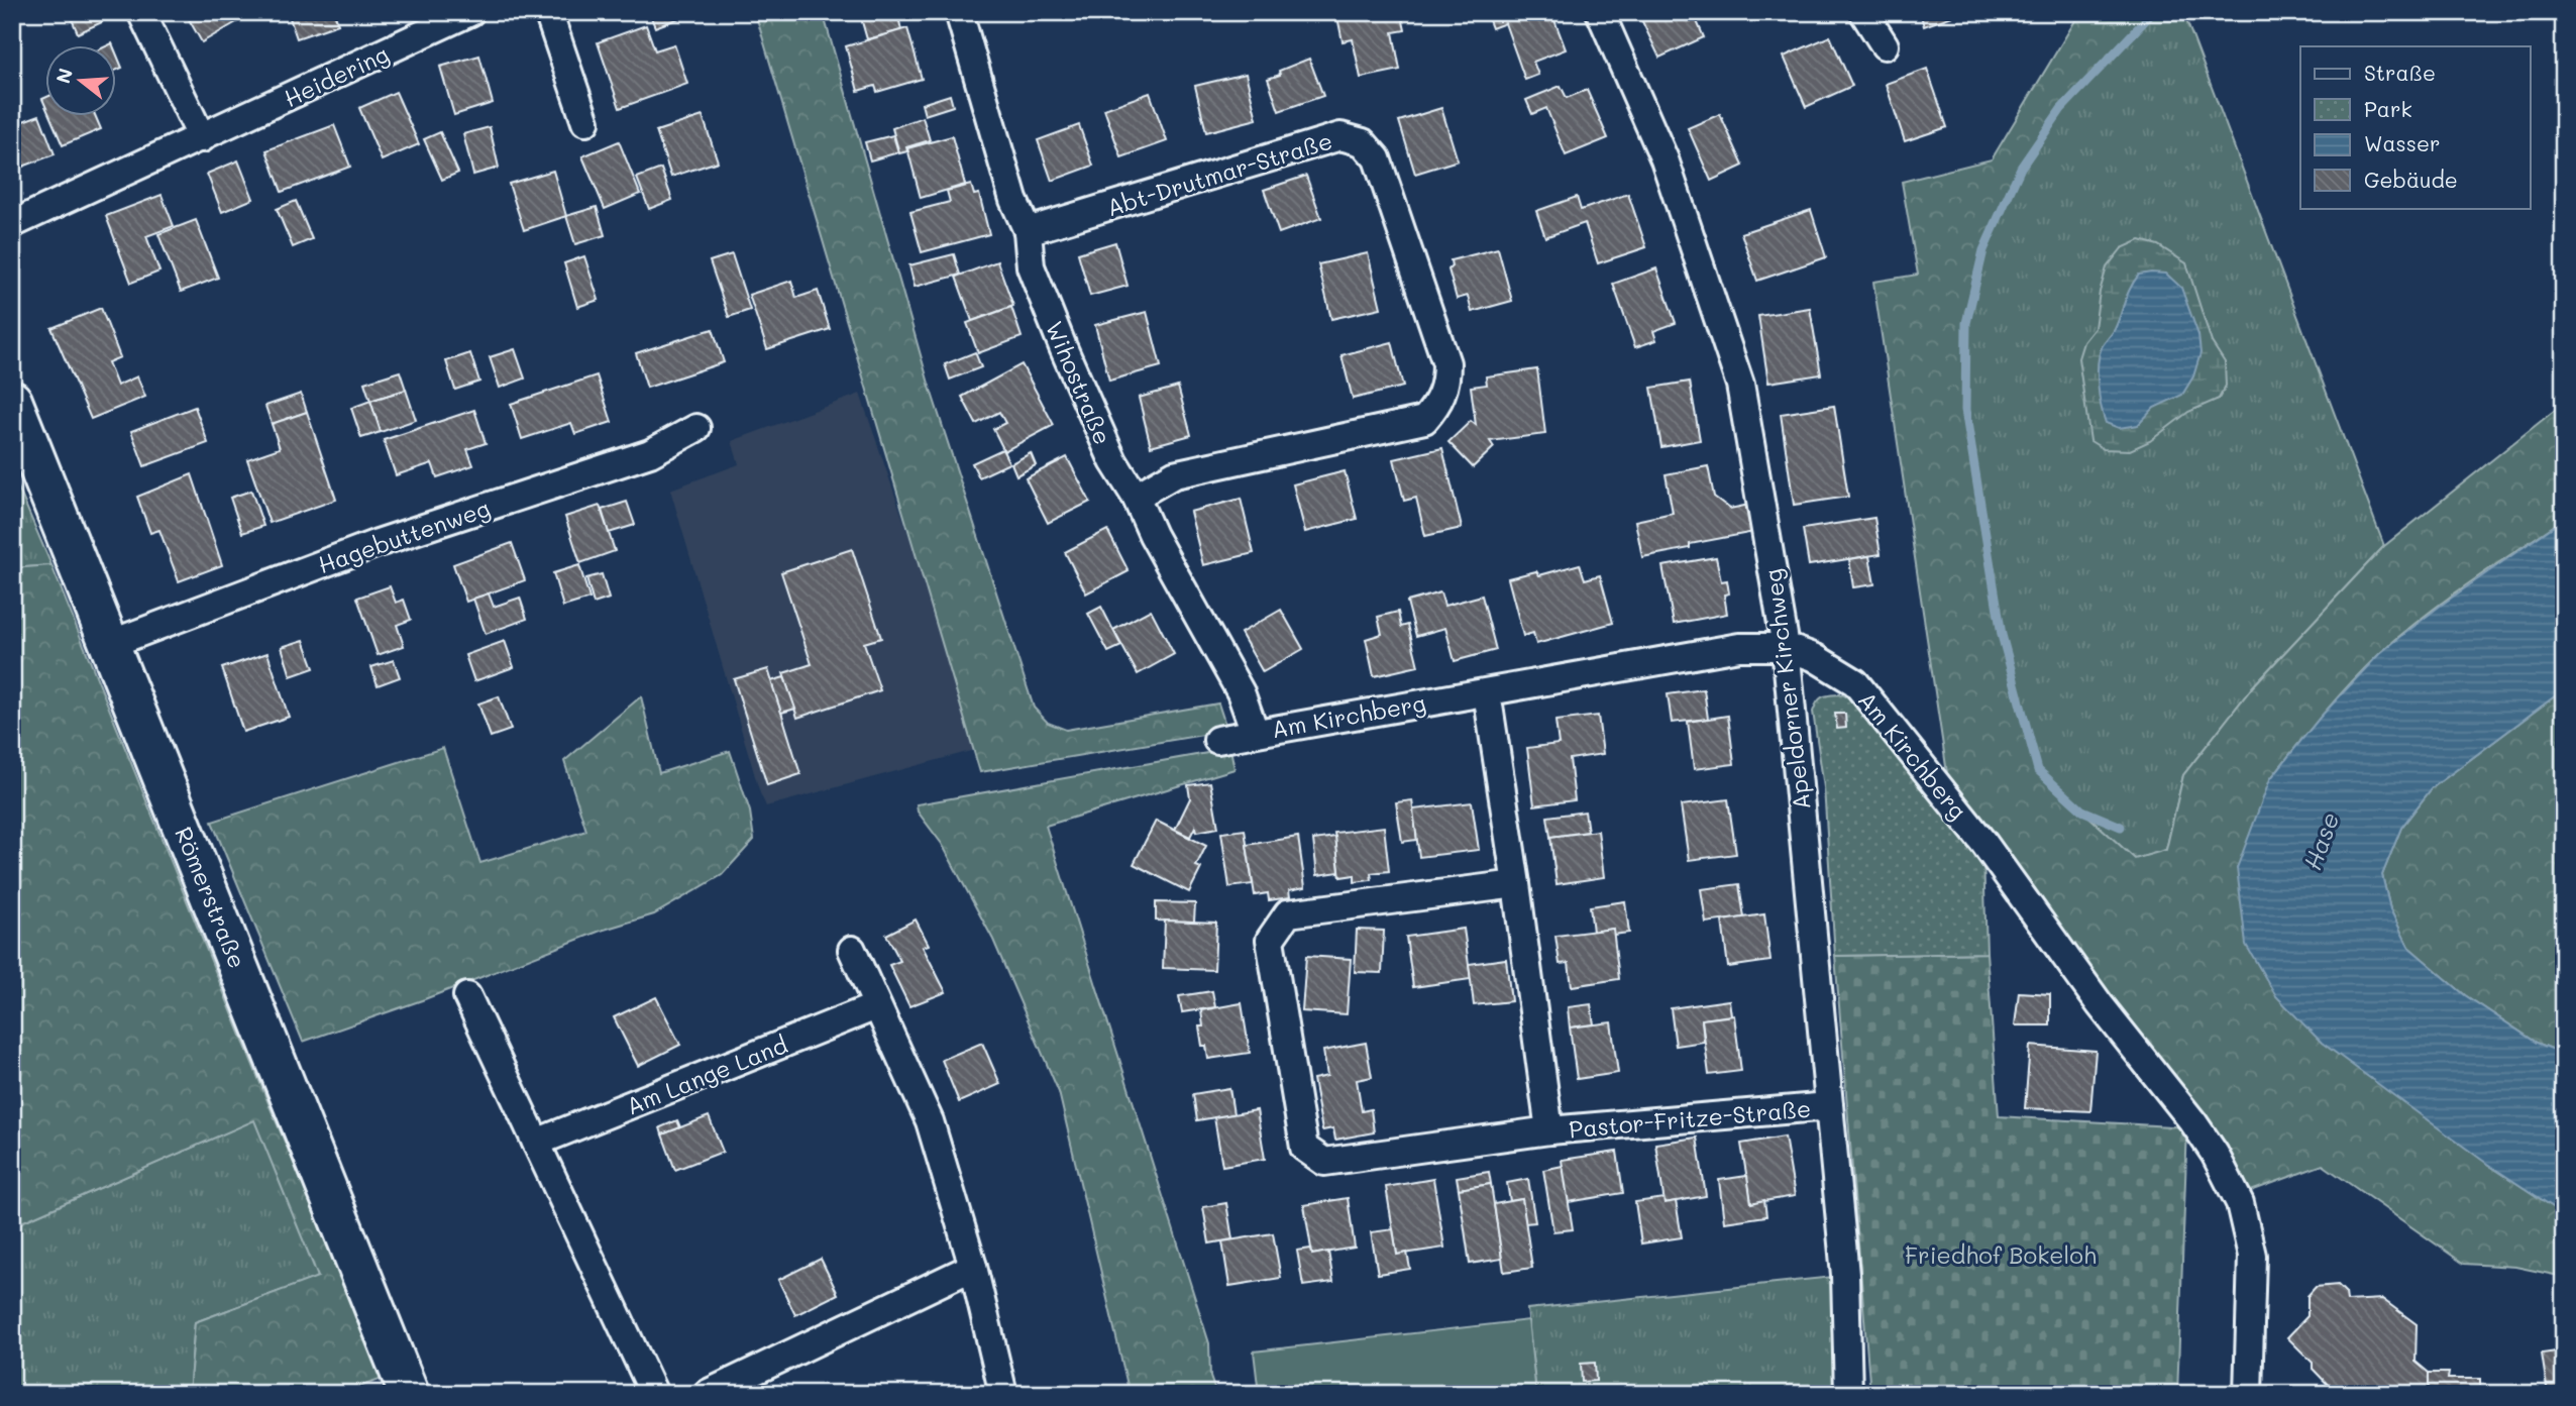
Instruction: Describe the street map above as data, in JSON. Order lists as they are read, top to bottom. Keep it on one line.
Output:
{"streets":{"street":["Heidering","Abt-Drutmar-Straße","Wihostraße","Hagebuttenweg","Apeldorner Kirchweg","Am Kirchberg","Römerstraße","Am Lange Land","Pastor-Fritze-Straße"]},"crossings":[["Abt-Drutmar-Straße","Wihostraße"],["Wihostraße","Am Kirchberg"],["Hagebuttenweg","Römerstraße"],["Apeldorner Kirchweg","Am Kirchberg"],["Apeldorner Kirchweg","Pastor-Fritze-Straße"],["Am Kirchberg","Pastor-Fritze-Straße"]],"water":["Hase"],"parks":["Friedhof Bokeloh"],"legend":["Straße","Park","Wasser","Gebäude"],"north":"left"}
